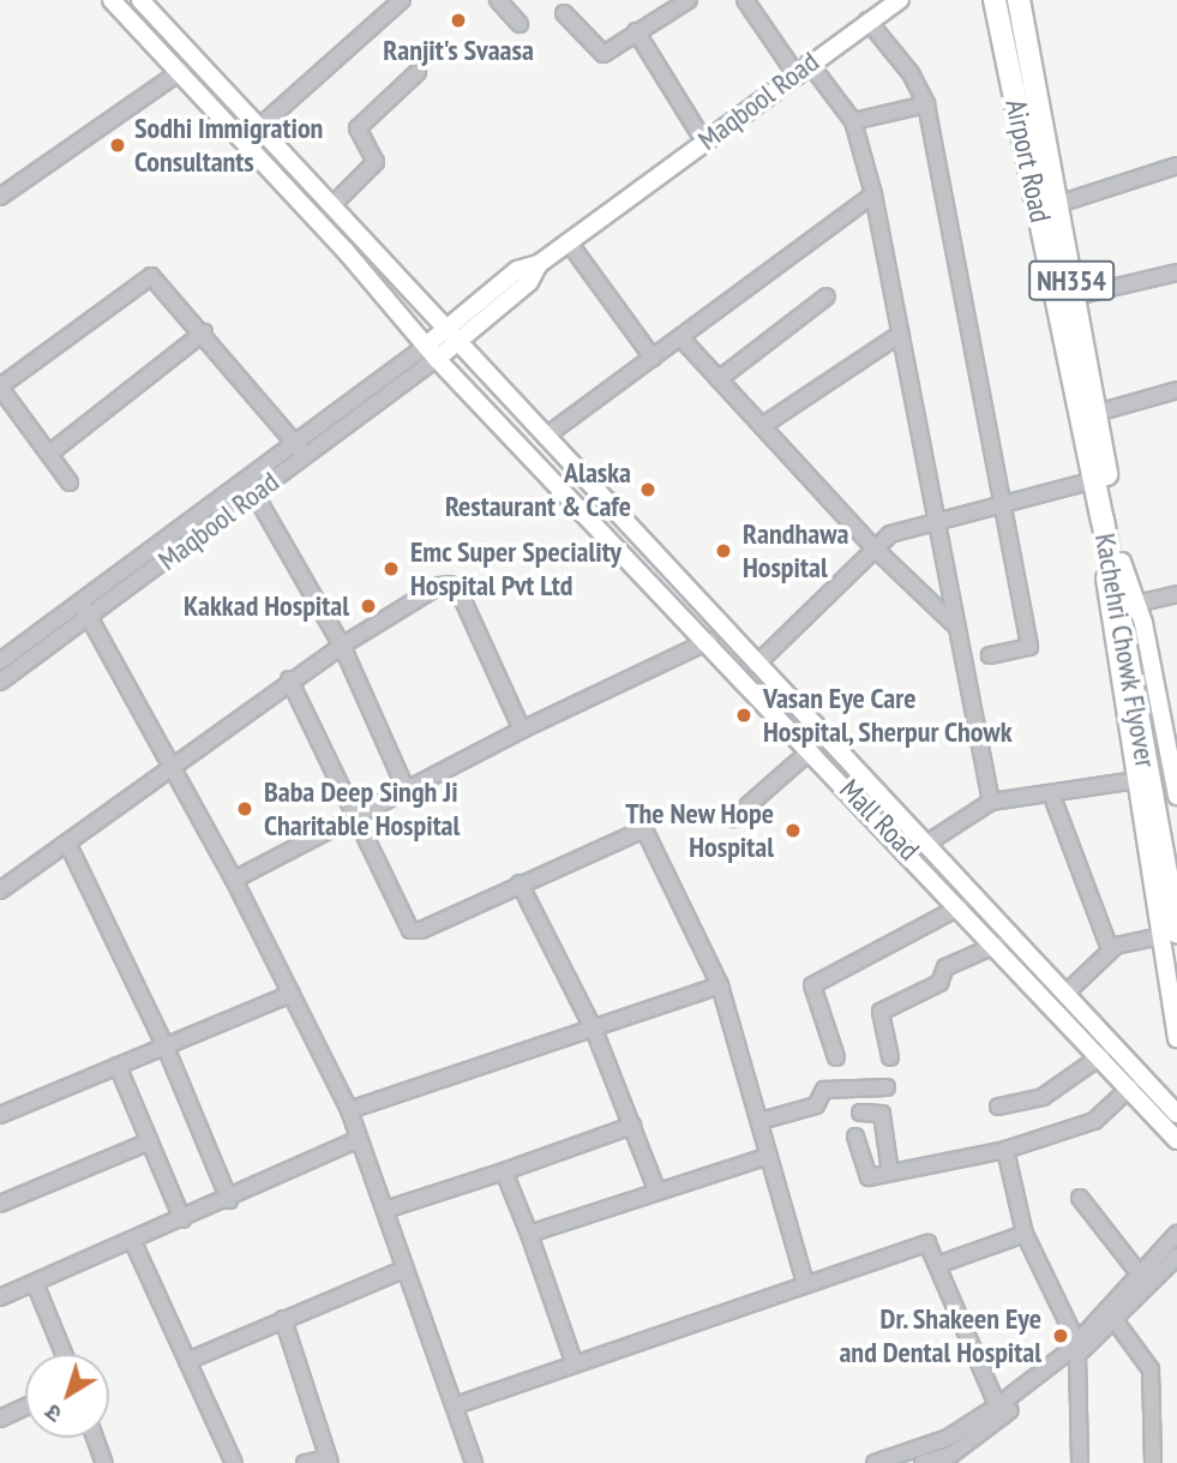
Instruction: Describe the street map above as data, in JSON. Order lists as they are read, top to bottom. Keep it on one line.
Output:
{"streets":{"highway":["Airport Road","NH354","Kachehri Chowk Flyover"],"main road":["Maqbool Road","Mall Road"]},"crossings":[["Maqbool Road","Mall Road"],["Airport Road","Kachehri Chowk Flyover"],["NH354","Kachehri Chowk Flyover"]],"places":["Ranjit's Svaasa","Sodhi Immigration Consultants","Alaska Restaurant & Cafe","Randhawa Hospital","Emc Super Speciality Hospital Pvt Ltd","Kakkad Hospital","Vasan Eye Care Hospital, Sherpur Chowk","Baba Deep Singh Ji Charitable Hospital","The New Hope Hospital","Dr. Shakeen Eye and Dental Hospital"],"north":"bottom left"}
